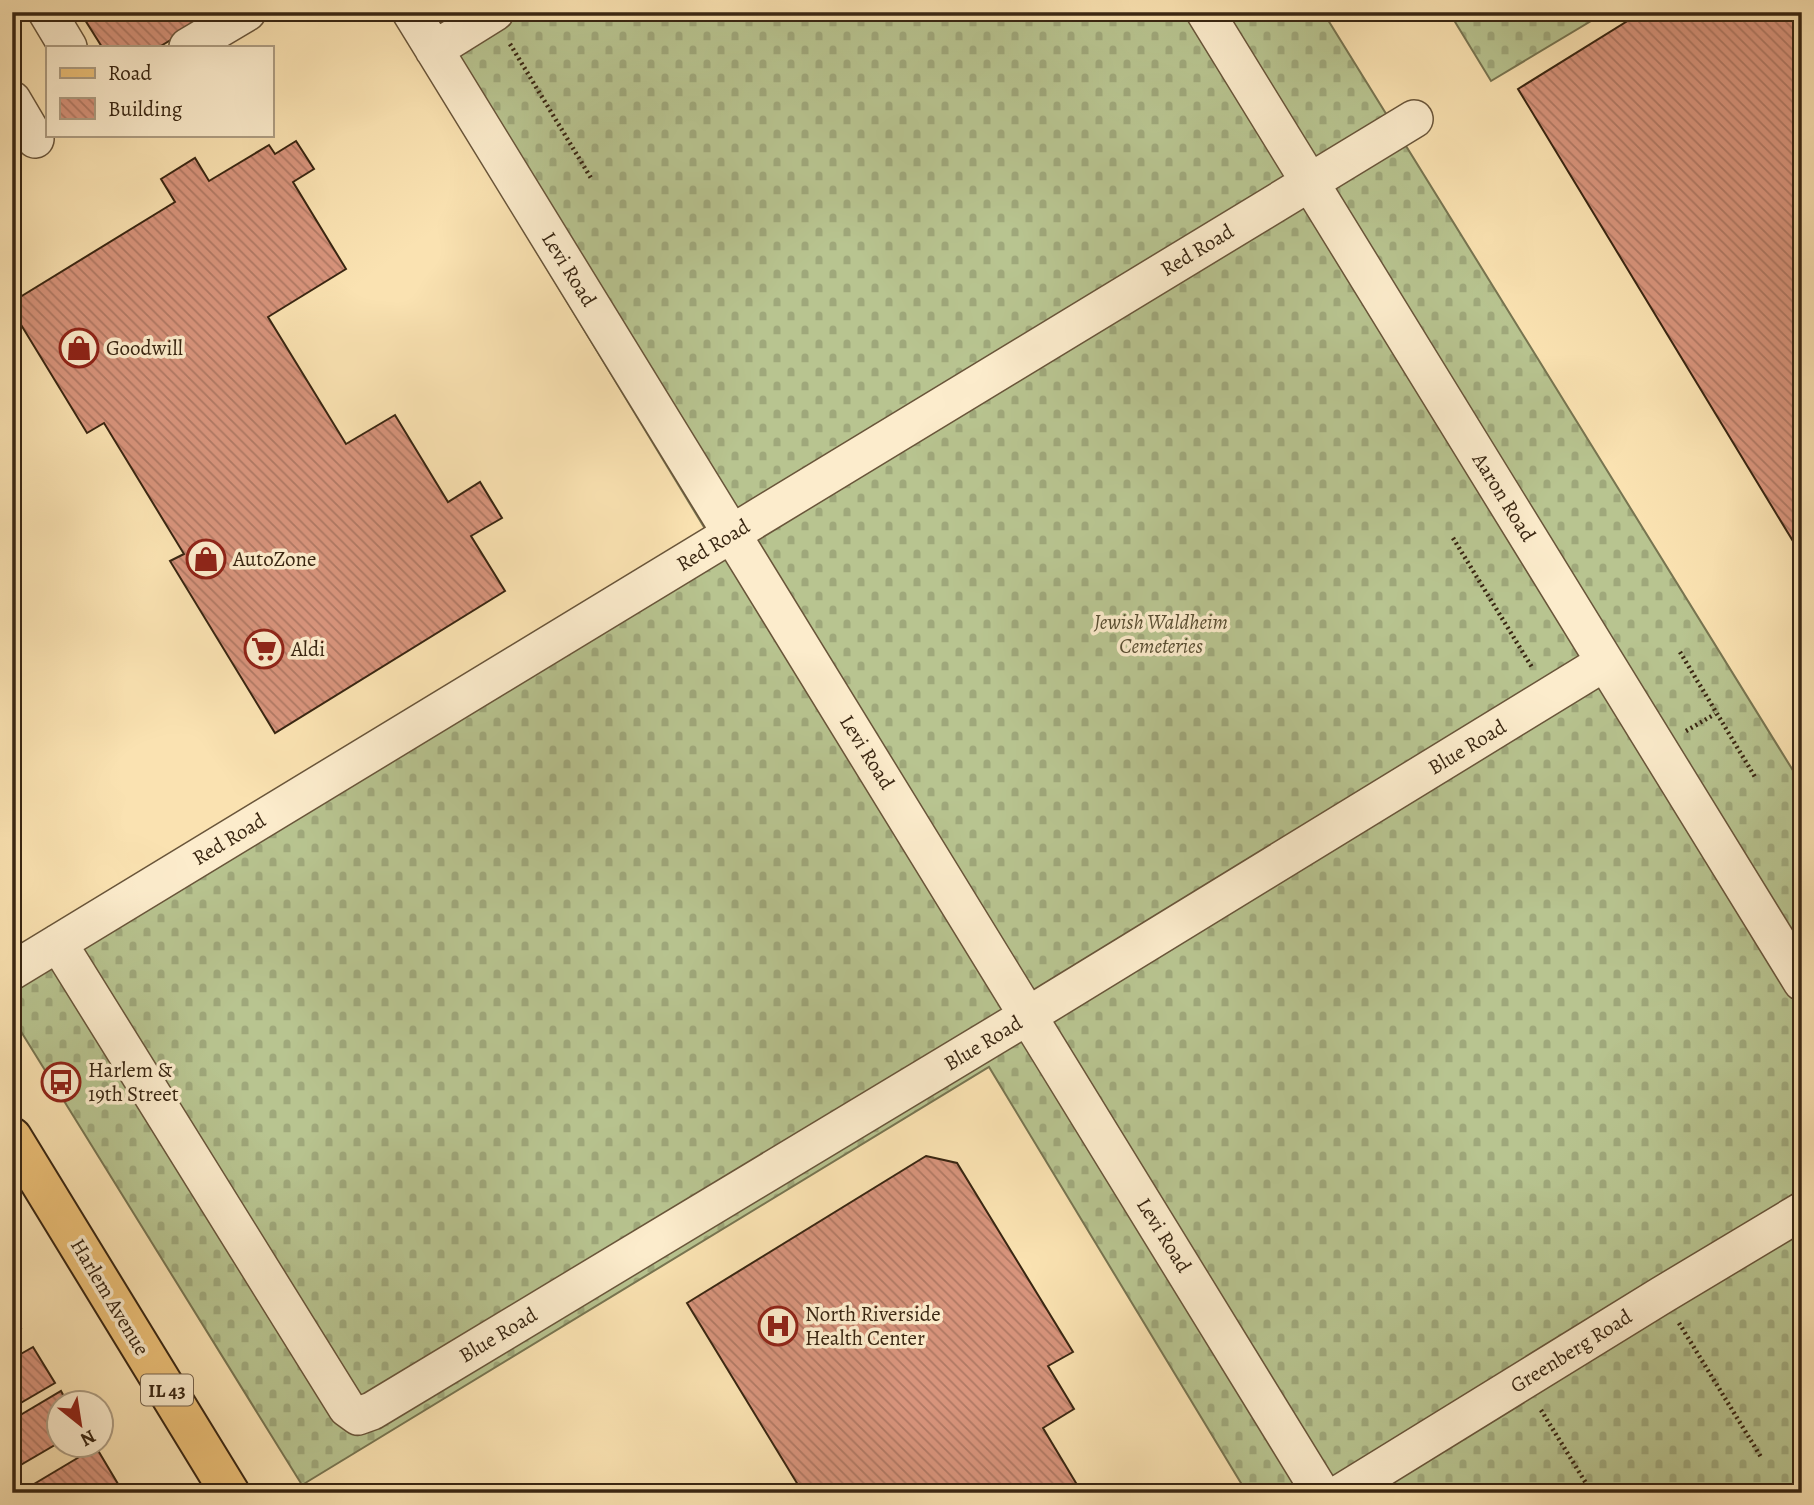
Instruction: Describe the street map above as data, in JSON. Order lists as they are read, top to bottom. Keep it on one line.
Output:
{"streets":{"main road":["Harlem Avenue","IL 43"],"lane":["Red Road","Levi Road","Aaron Road","Blue Road","Greenberg Road"]},"crossings":[["Red Road","Levi Road"],["Red Road","Aaron Road"],["Red Road","Blue Road"],["Levi Road","Blue Road"],["Aaron Road","Blue Road"]],"parks":["Jewish Waldheim Cemeteries"],"places":{"shop":["Goodwill","AutoZone"],"supermarket":["Aldi"],"bus stop":["Harlem & 19th Street"],"hospital":["North Riverside Health Center"]},"legend":["Road","Building"],"north":"bottom right"}
